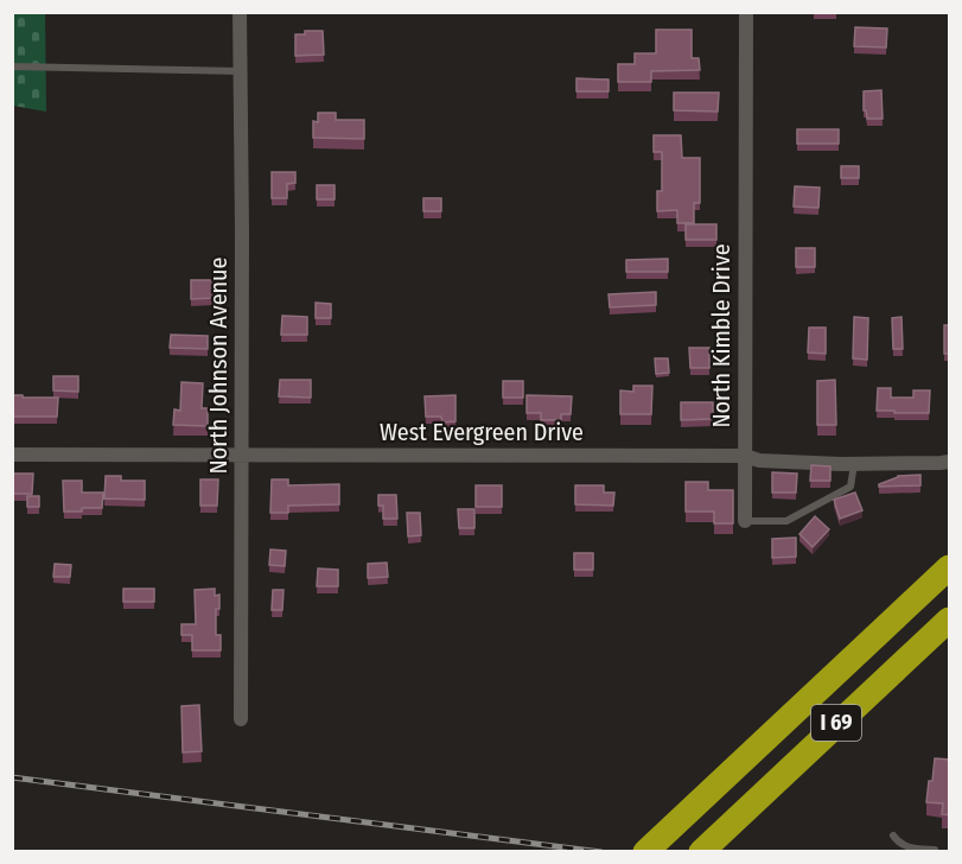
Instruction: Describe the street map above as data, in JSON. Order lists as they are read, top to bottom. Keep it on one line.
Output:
{"streets":{"highway":["I 69"],"street":["North Kimble Drive","North Johnson Avenue","West Evergreen Drive"]},"crossings":[["North Kimble Drive","West Evergreen Drive"],["North Johnson Avenue","West Evergreen Drive"]]}
